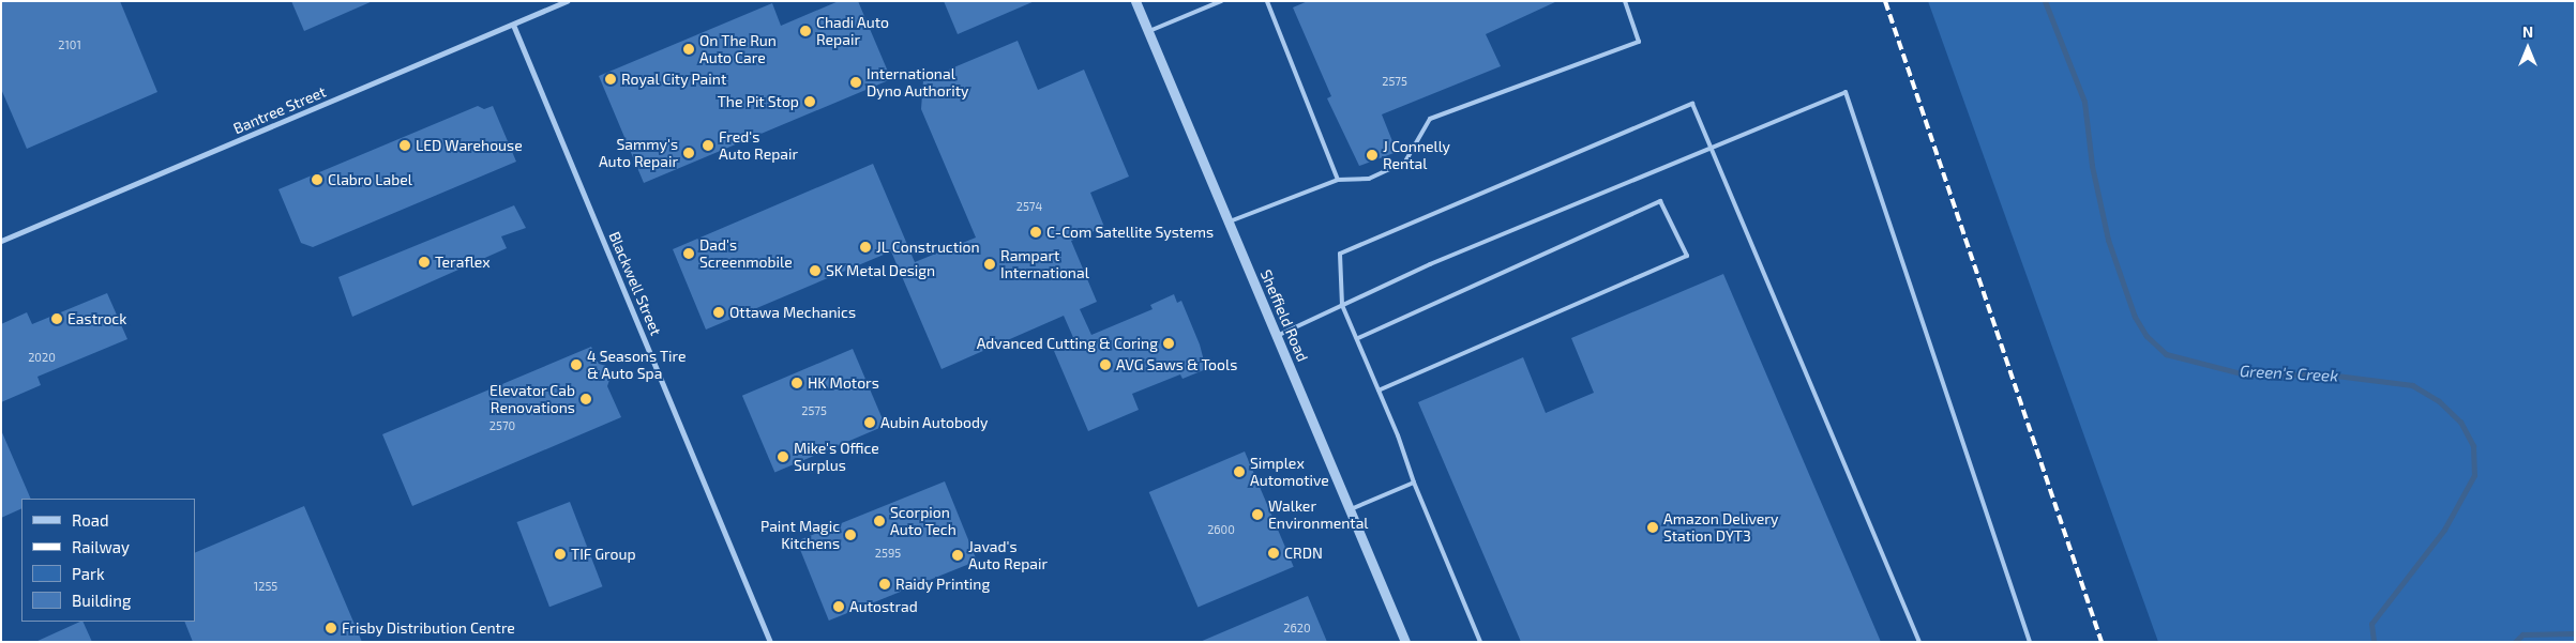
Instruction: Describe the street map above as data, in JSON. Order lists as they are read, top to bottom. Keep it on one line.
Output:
{"streets":{"street":["Bantree Street","Blackwell Street","Sheffield Road"]},"crossings":[["Bantree Street","Blackwell Street"]],"water":["Green's Creek"],"places":["Chadi Auto Repair","On The Run Auto Care","Royal City Paint","International Dyno Authority","The Pit Stop","LED Warehouse","Fred's Auto Repair","Sammy's Auto Repair","J Connelly Rental","Clabro Label","C-Com Satellite Systems","JL Construction","Dad's Screenmobile","Teraflex","Rampart International","SK Metal Design","Ottawa Mechanics","Eastrock","Advanced Cutting & Coring","4 Seasons Tire & Auto Spa","AVG Saws & Tools","HK Motors","Elevator Cab Renovations","Aubin Autobody","Mike's Office Surplus","Simplex Automotive","Walker Environmental","Scorpion Auto Tech","Amazon Delivery Station DYT3","Paint Magic Kitchens","CRDN","TIF Group","Javad's Auto Repair","Raidy Printing","Autostrad","Frisby Distribution Centre"],"house_numbers":["2101","2575","2574","2020","2575","2570","2600","2595","1255","2620"],"legend":["Road","Railway","Park","Building"],"north":"top"}
